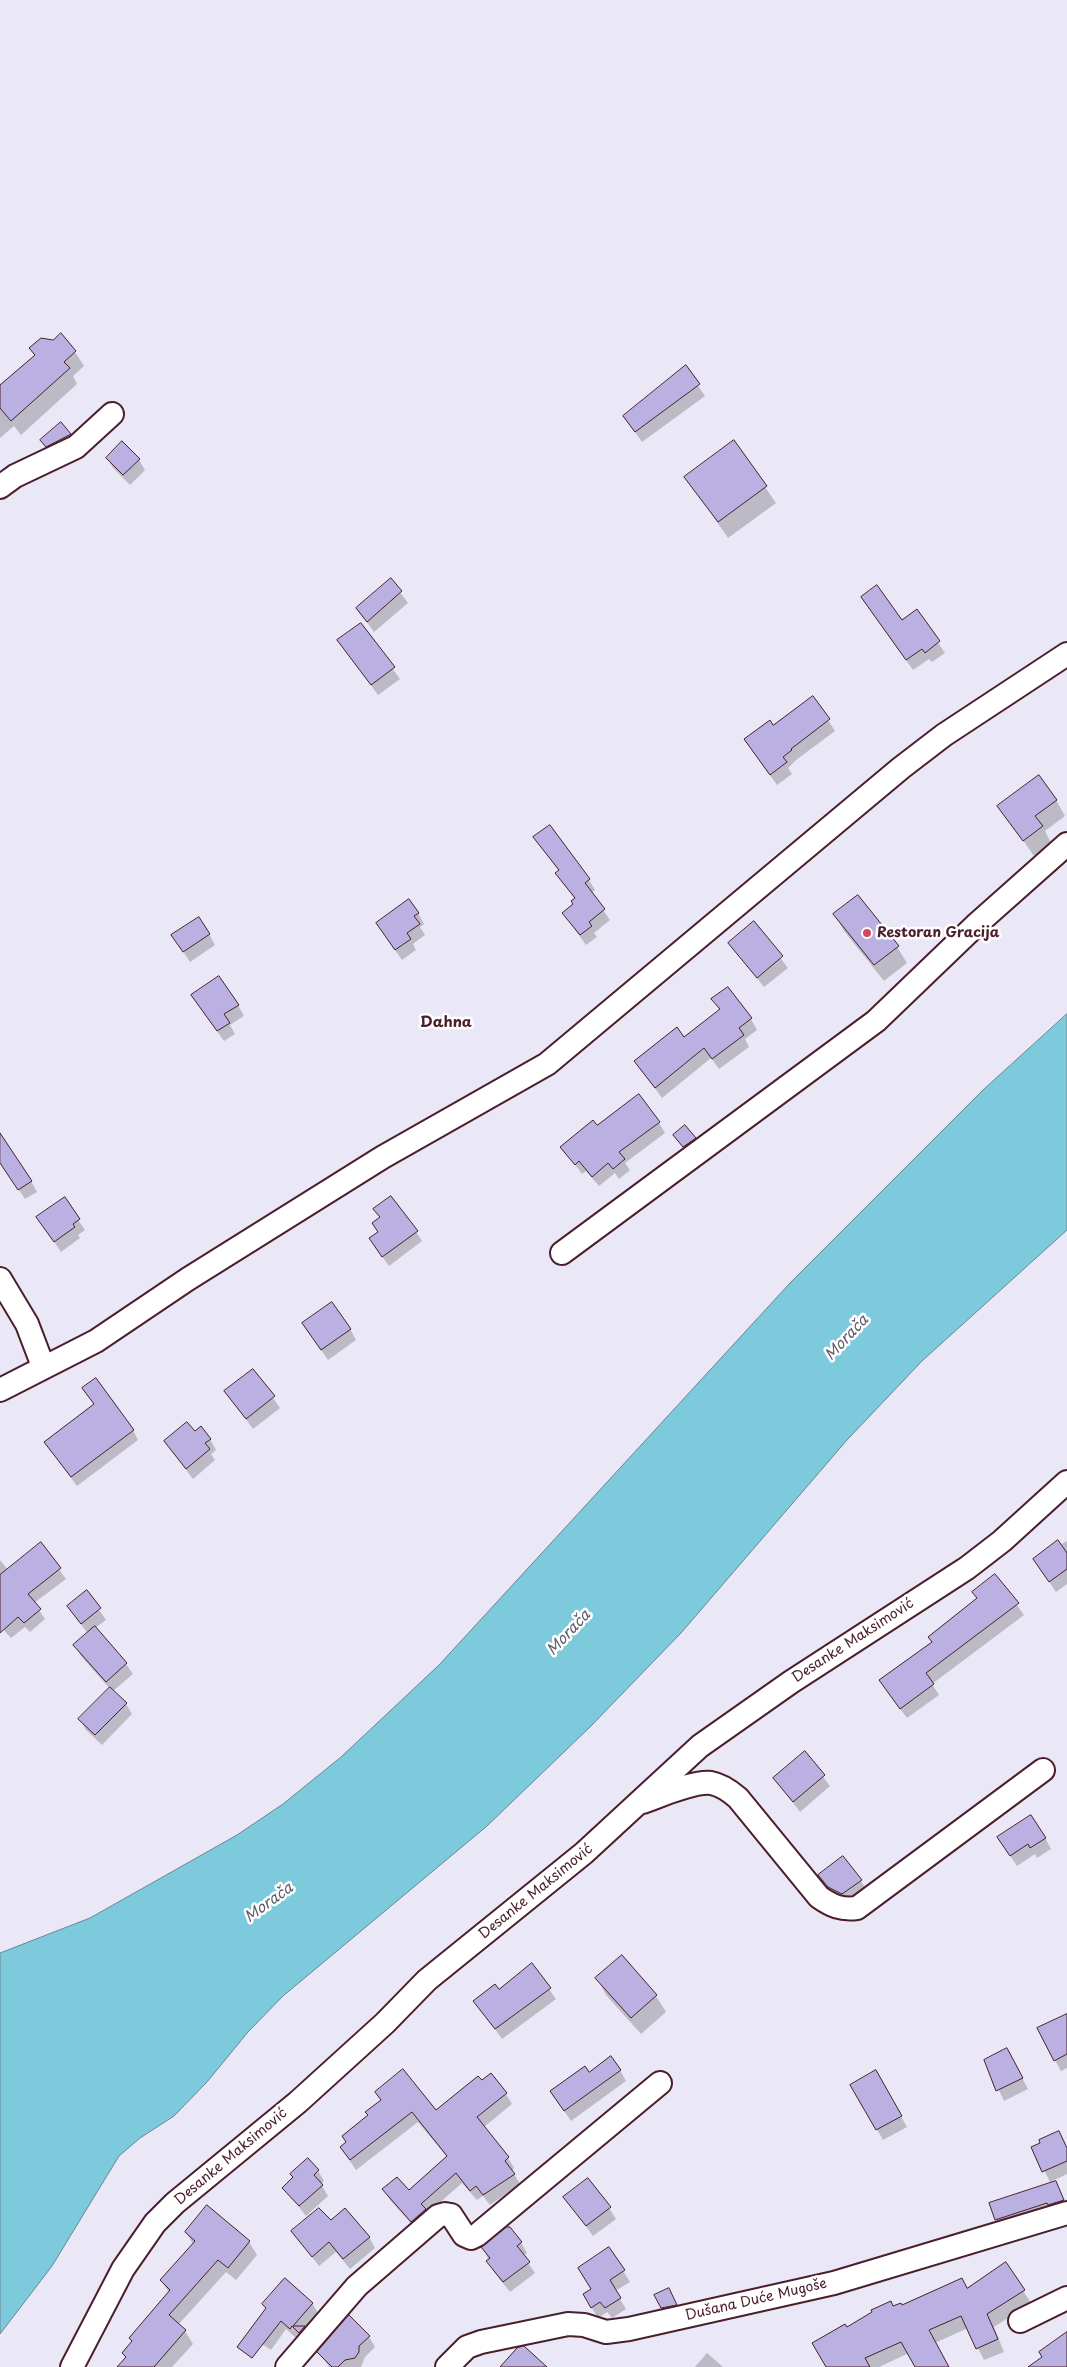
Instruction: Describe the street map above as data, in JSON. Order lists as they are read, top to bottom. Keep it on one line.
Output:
{"streets":{"street":["Desanke Maksimović","Dušana Duće Mugoše"]},"districts":["Dahna"],"water":["Morača"],"places":["Restoran Gracija"]}
